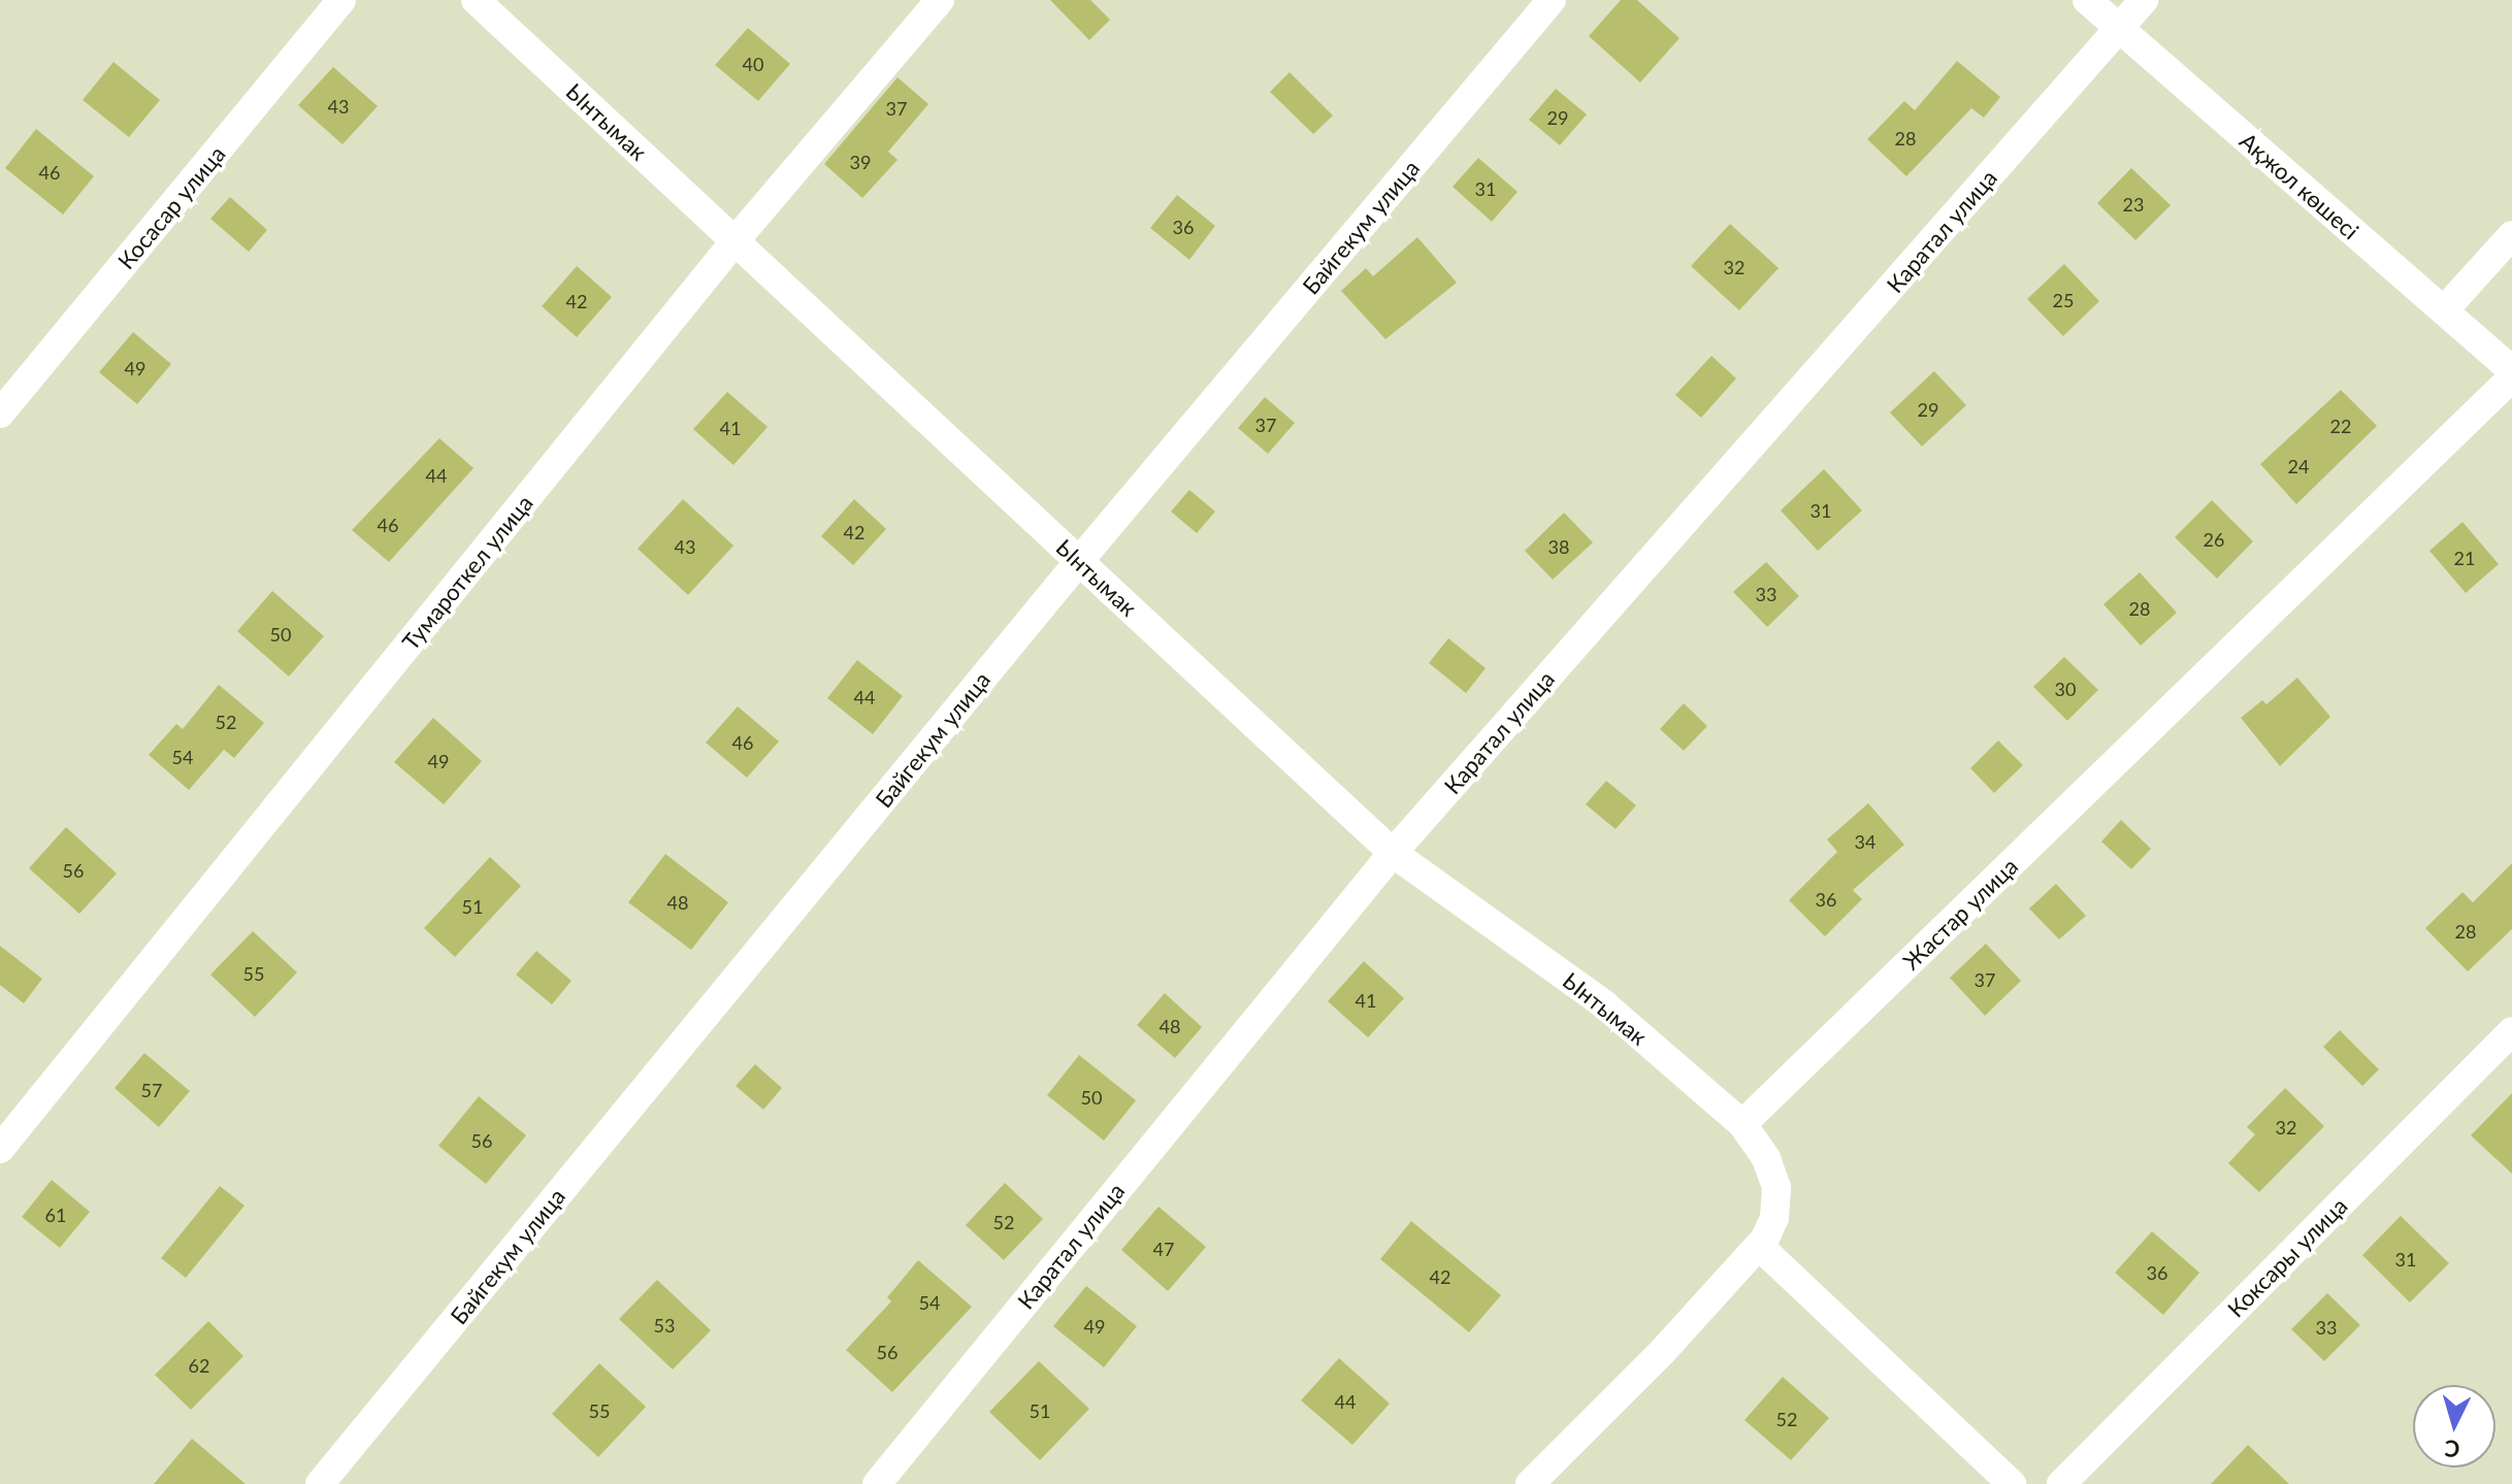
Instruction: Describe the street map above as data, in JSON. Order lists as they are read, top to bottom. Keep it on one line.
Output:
{"streets":{"street":["Ынтымак","Ақжол көшесі","Косасар улица","Байгекум улица","Каратал улица","Тумароткел улица","Жастар улица","Коксары улица"]},"crossings":[["Ынтымак","Байгекум улица"],["Ынтымак","Каратал улица"],["Ынтымак","Тумароткел улица"],["Ынтымак","Жастар улица"],["Ақжол көшесі","Каратал улица"]],"house_numbers":["40","43","37","29","28","39","46","31","23","36","32","25","42","49","29","37","22","41","24","44","31","46","42","26","43","38","21","33","28","50","30","44","52","46","54","49","34","56","36","48","51","28","55","37","41","48","57","50","32","56","61","52","47","31","36","42","54","53","49","33","56","62","44","55","51","52"],"north":"bottom"}
